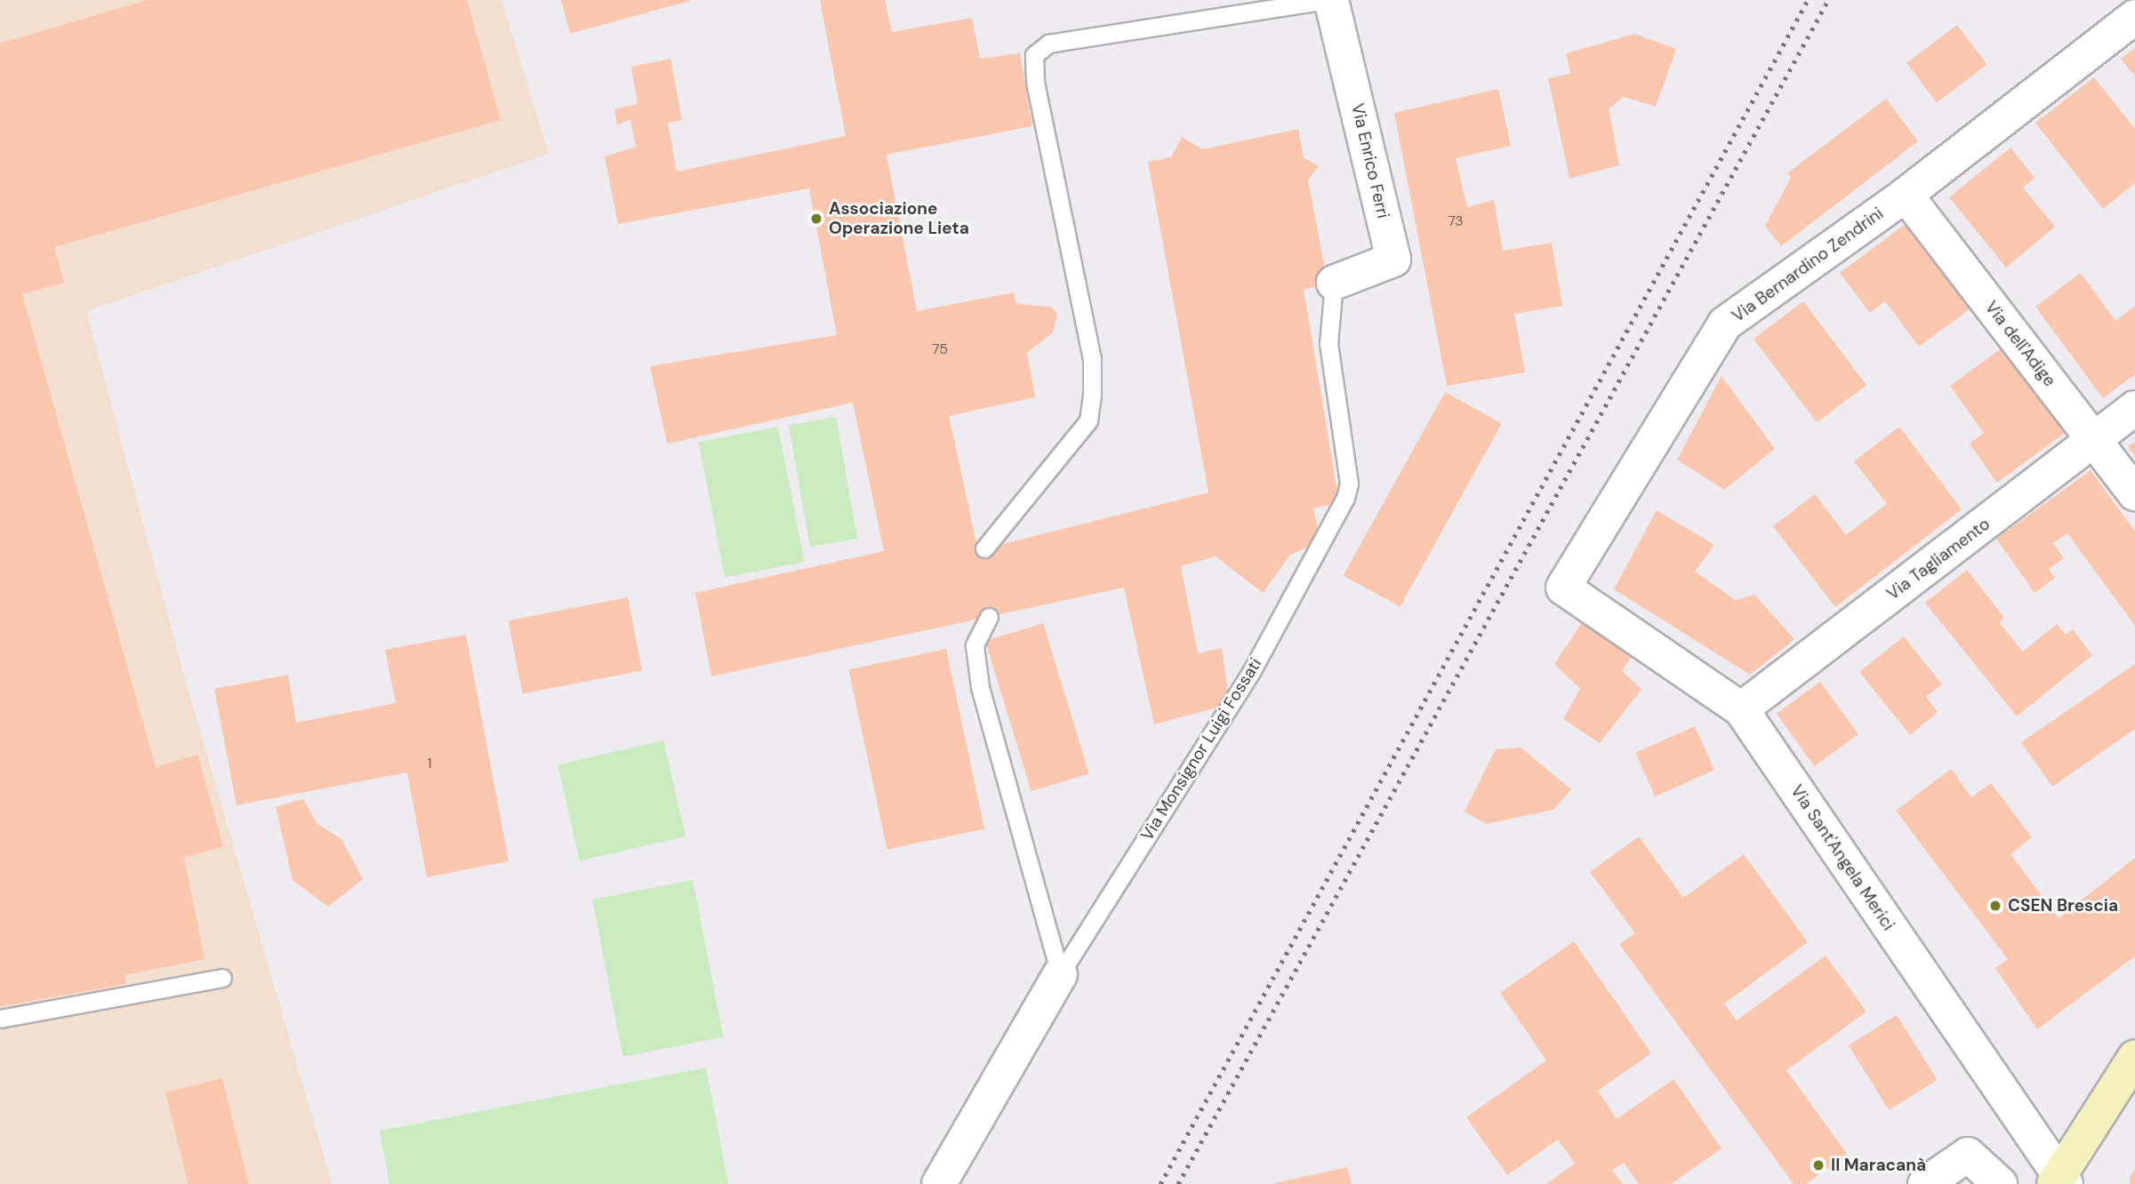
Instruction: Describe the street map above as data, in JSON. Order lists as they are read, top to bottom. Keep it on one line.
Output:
{"streets":{"street":["Via Enrico Ferri","Via Bernardino Zendrini","Via dell'Adige","Via Tagliamento","Via Monsignor Luigi Fossati","Via Sant'Angela Merici"]},"crossings":[["Via Enrico Ferri","Via Monsignor Luigi Fossati"],["Via Bernardino Zendrini","Via dell'Adige"],["Via Bernardino Zendrini","Via Sant'Angela Merici"],["Via dell'Adige","Via Tagliamento"],["Via Tagliamento","Via Sant'Angela Merici"]],"places":["Associazione Operazione Lieta","CSEN Brescia","Il Maracanà"],"house_numbers":["73","75","1"]}
